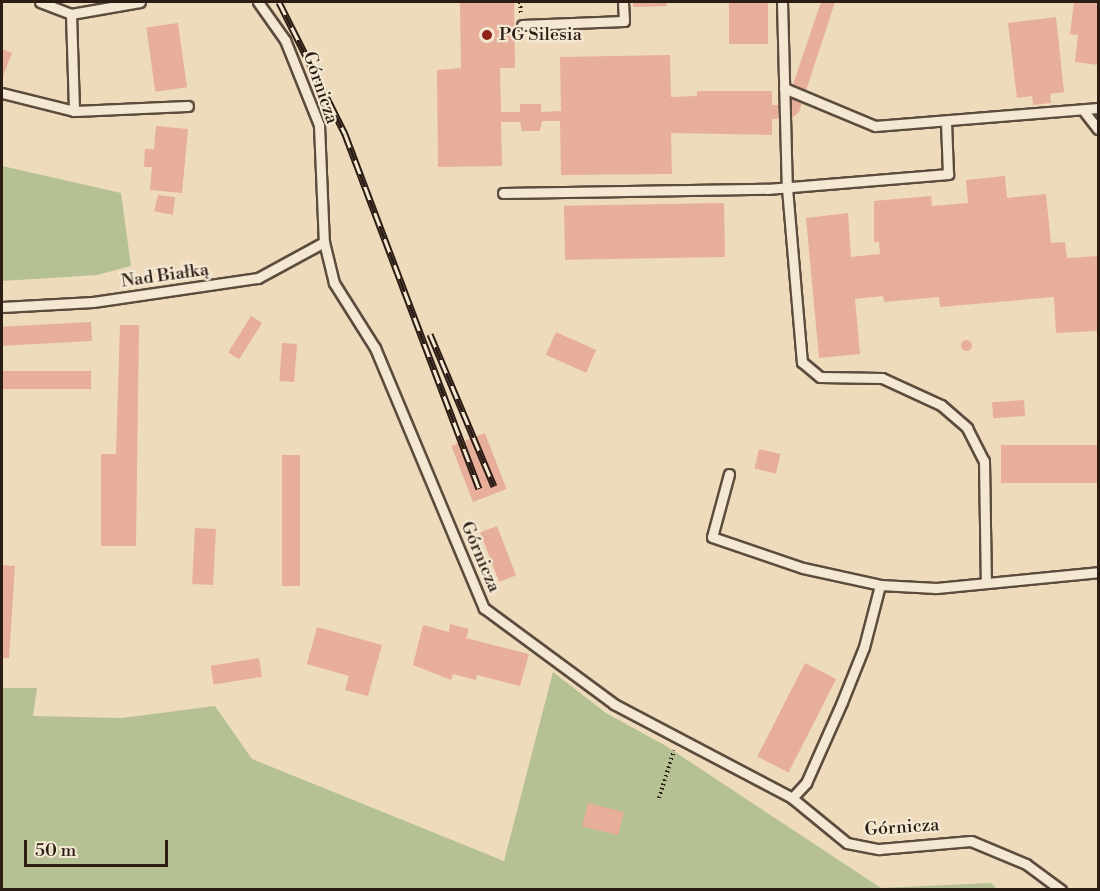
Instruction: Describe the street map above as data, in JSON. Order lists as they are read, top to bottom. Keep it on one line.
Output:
{"streets":{"lane":["Górnicza","Nad Białką"]},"crossings":[["Górnicza","Nad Białką"]],"places":["PG Silesia"],"scale_bar":"50 m"}
